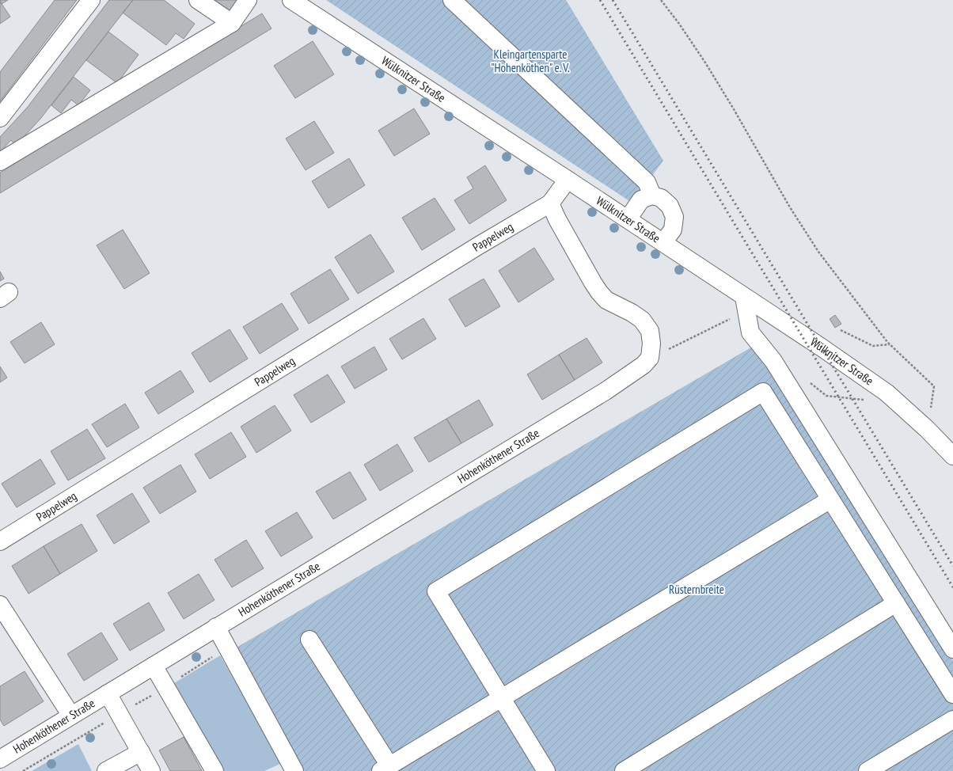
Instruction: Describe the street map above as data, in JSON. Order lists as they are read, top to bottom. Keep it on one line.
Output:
{"streets":{"street":["Wülknitzer Straße","Pappelweg","Hohenköthener Straße"]},"parks":["Kleingartensparte \"Hohenköthen\" e. V.","Rüsternbreite"]}
